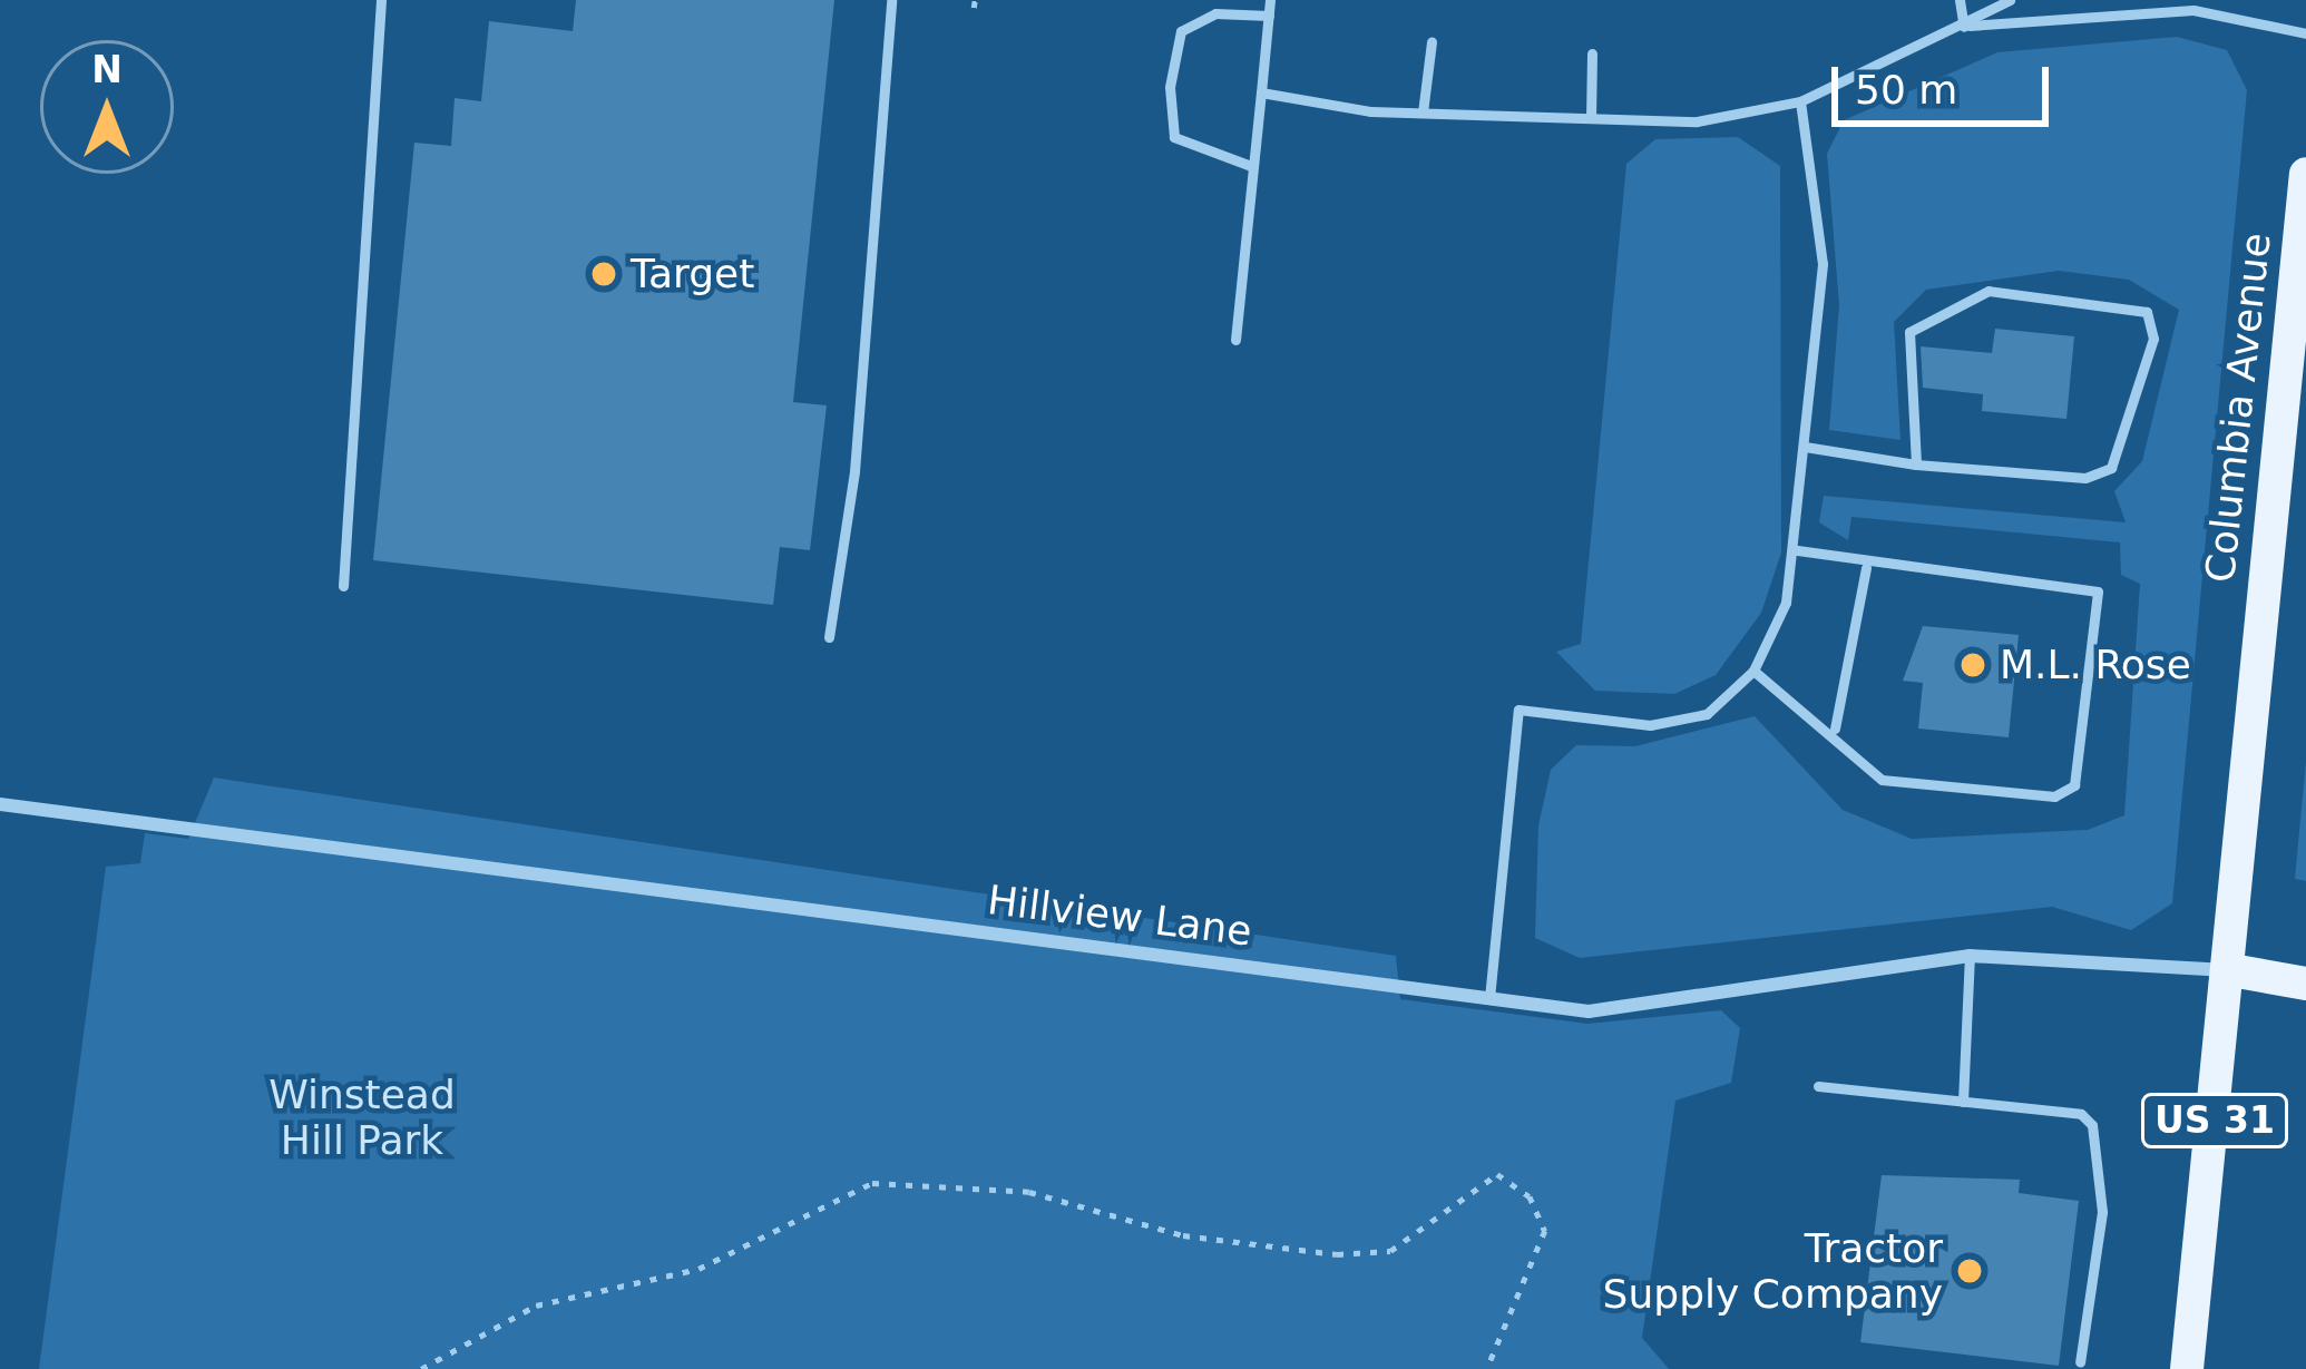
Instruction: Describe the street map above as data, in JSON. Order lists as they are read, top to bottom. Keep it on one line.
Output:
{"streets":{"main road":["Columbia Avenue","US 31"],"street":["Hillview Lane"]},"crossings":[["Columbia Avenue","Hillview Lane"],["Columbia Avenue","US 31"],["Hillview Lane","US 31"]],"parks":["Winstead Hill Park"],"places":["Target","M.L. Rose","Tractor Supply Company"],"scale_bar":"50 m","north":"top"}
